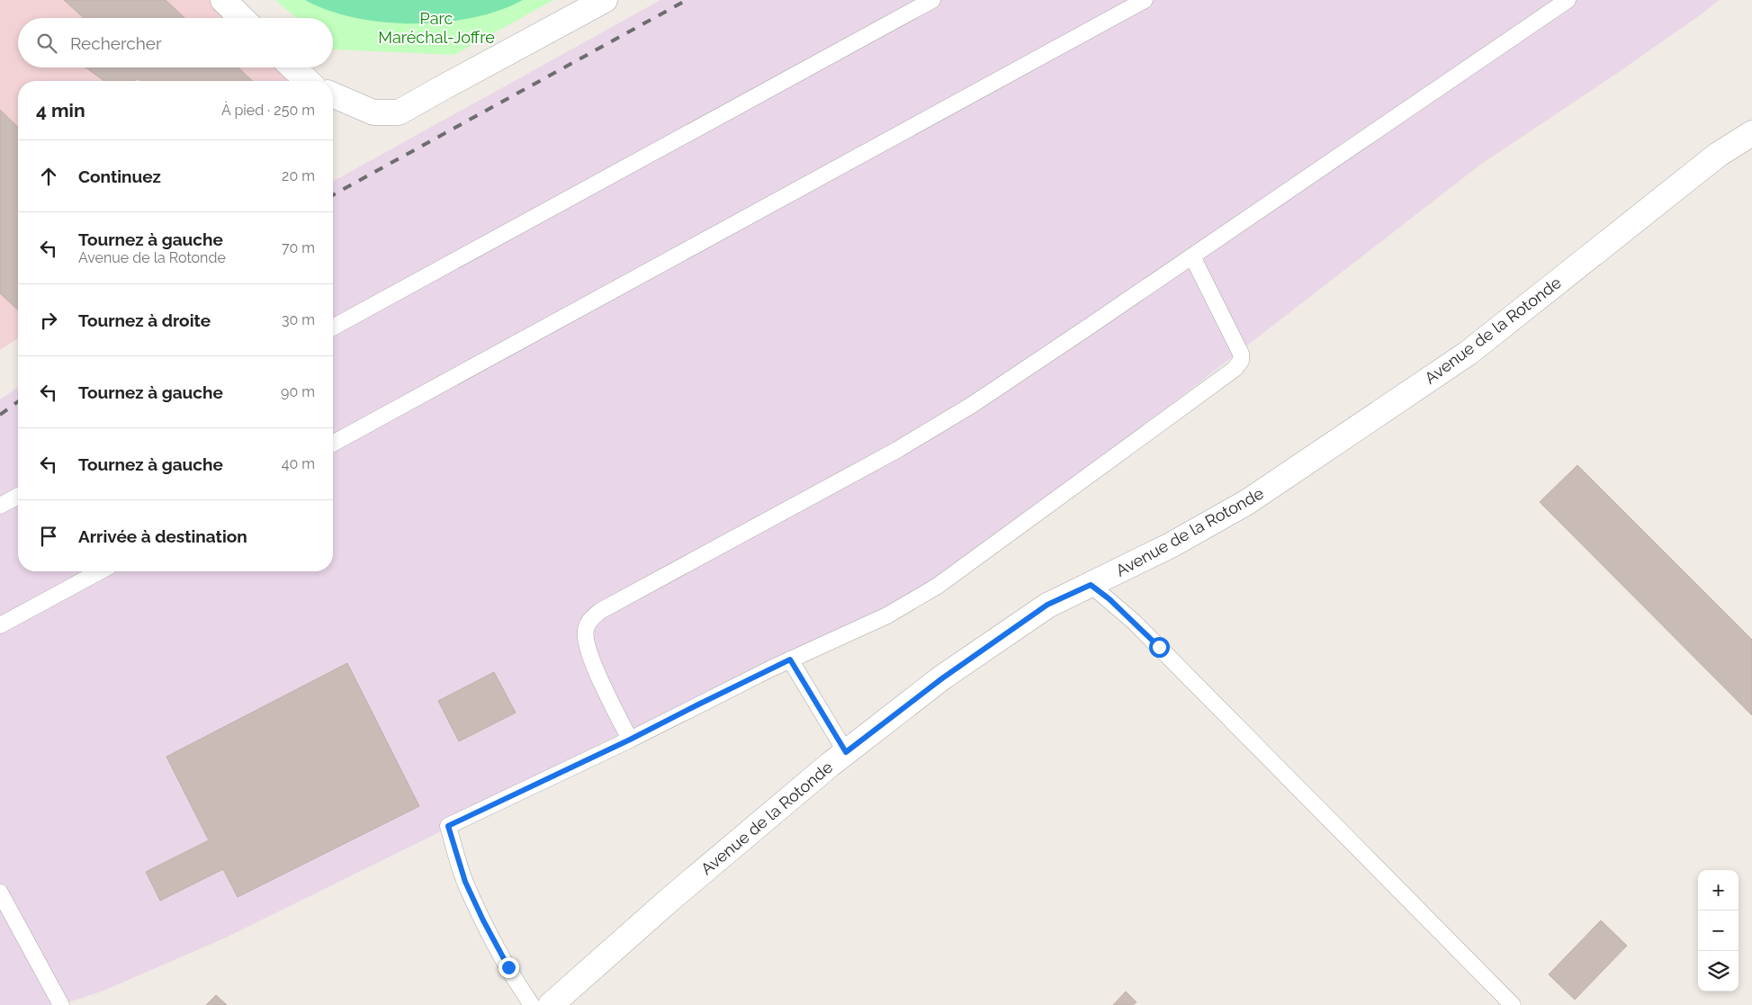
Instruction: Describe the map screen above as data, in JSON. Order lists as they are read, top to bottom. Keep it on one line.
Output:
{"streets":{"street":["Avenue de la Rotonde"]},"parks":["Parc Maréchal-Joffre"],"page":{"search":"Rechercher","heading":["4 min","À pied · 250 m"],"list":[["Continuez","20 m"],["Tournez à gauche","Avenue de la Rotonde","70 m"],["Tournez à droite","30 m"],["Tournez à gauche","90 m"],["Tournez à gauche","40 m"],"Arrivée à destination"],"map_buttons":["+","−"]}}
